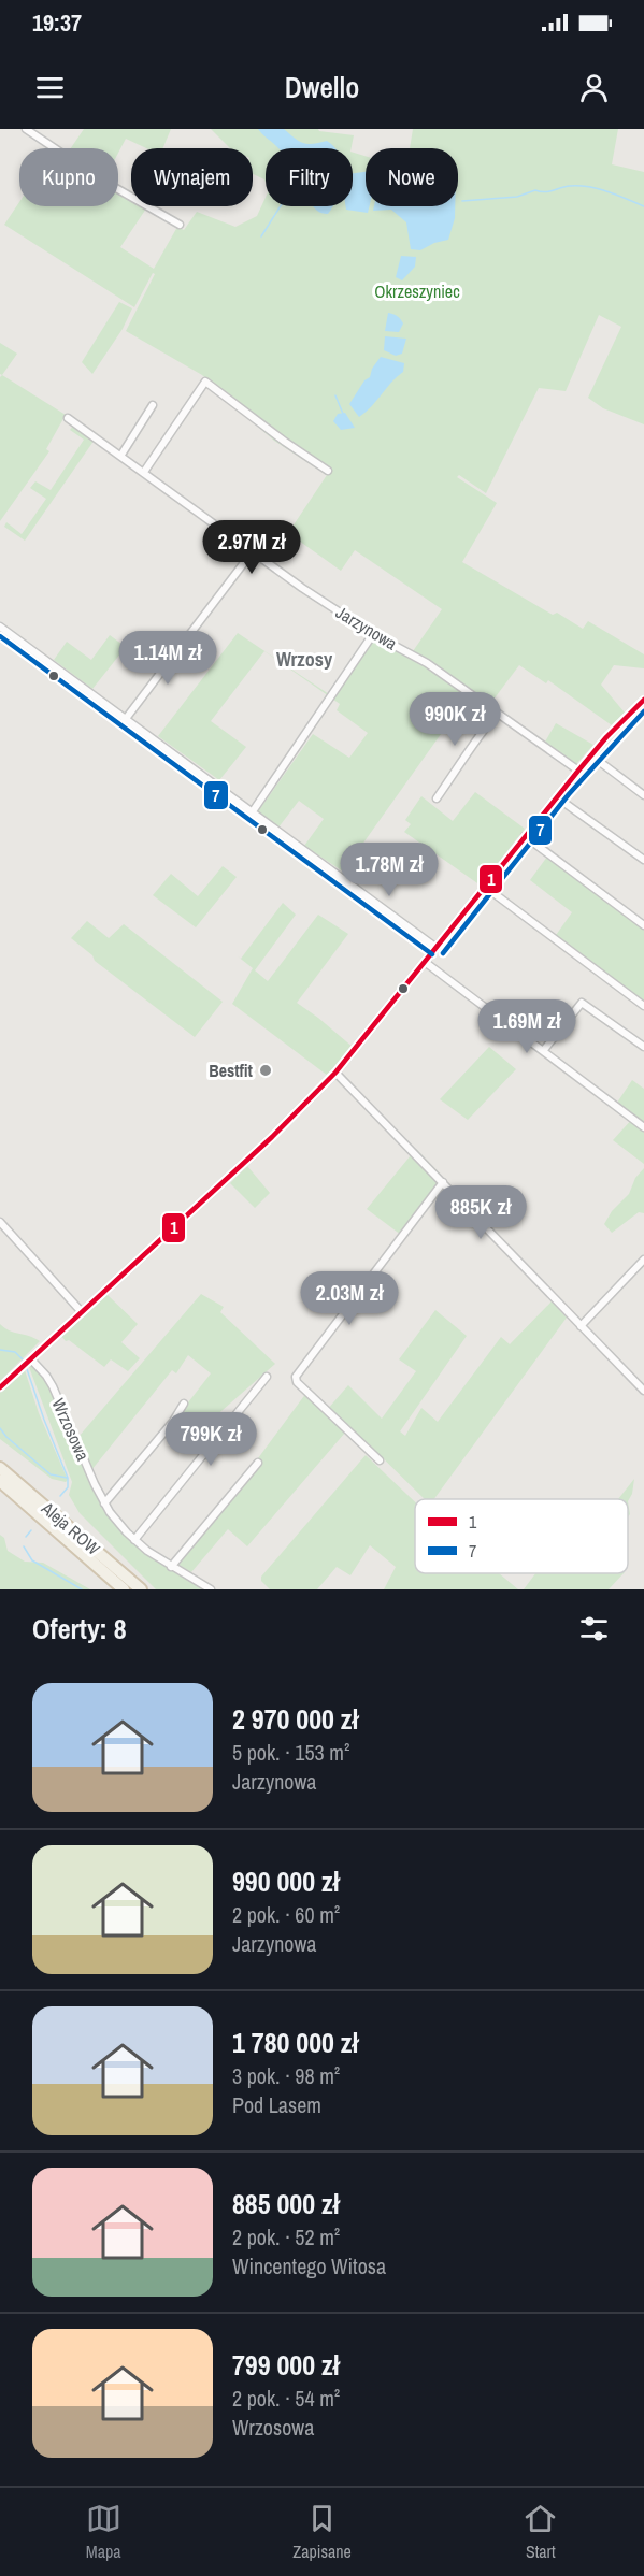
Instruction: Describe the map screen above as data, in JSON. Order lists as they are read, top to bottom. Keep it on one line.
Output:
{"streets":{"main road":["Aleja ROW"],"street":["Jarzynowa","Wrzosowa"]},"districts":["Wrzosy"],"parks":["Okrzeszyniec"],"places":["Bestfit"],"lines":["transit line 7","transit line 1"],"legend":["1","7"],"page":{"status":"19:37","header":"Dwello","chip":["Kupno","Wynajem","Filtry","Nowe"],"price":["2.97M zł","1.14M zł","990K zł","1.78M zł","1.69M zł","885K zł","2.03M zł","799K zł"],"heading":"Oferty: 8","list":[{"name":"2 970 000 zł","note":"5 pok. · 153 m² · Jarzynowa"},{"name":"990 000 zł","note":"2 pok. · 60 m² · Jarzynowa"},{"name":"1 780 000 zł","note":"3 pok. · 98 m² · Pod Lasem"},{"name":"885 000 zł","note":"2 pok. · 52 m² · Wincentego Witosa"},{"name":"799 000 zł","note":"2 pok. · 54 m² · Wrzosowa"}],"tabs":["Mapa","Zapisane","Start"]}}
